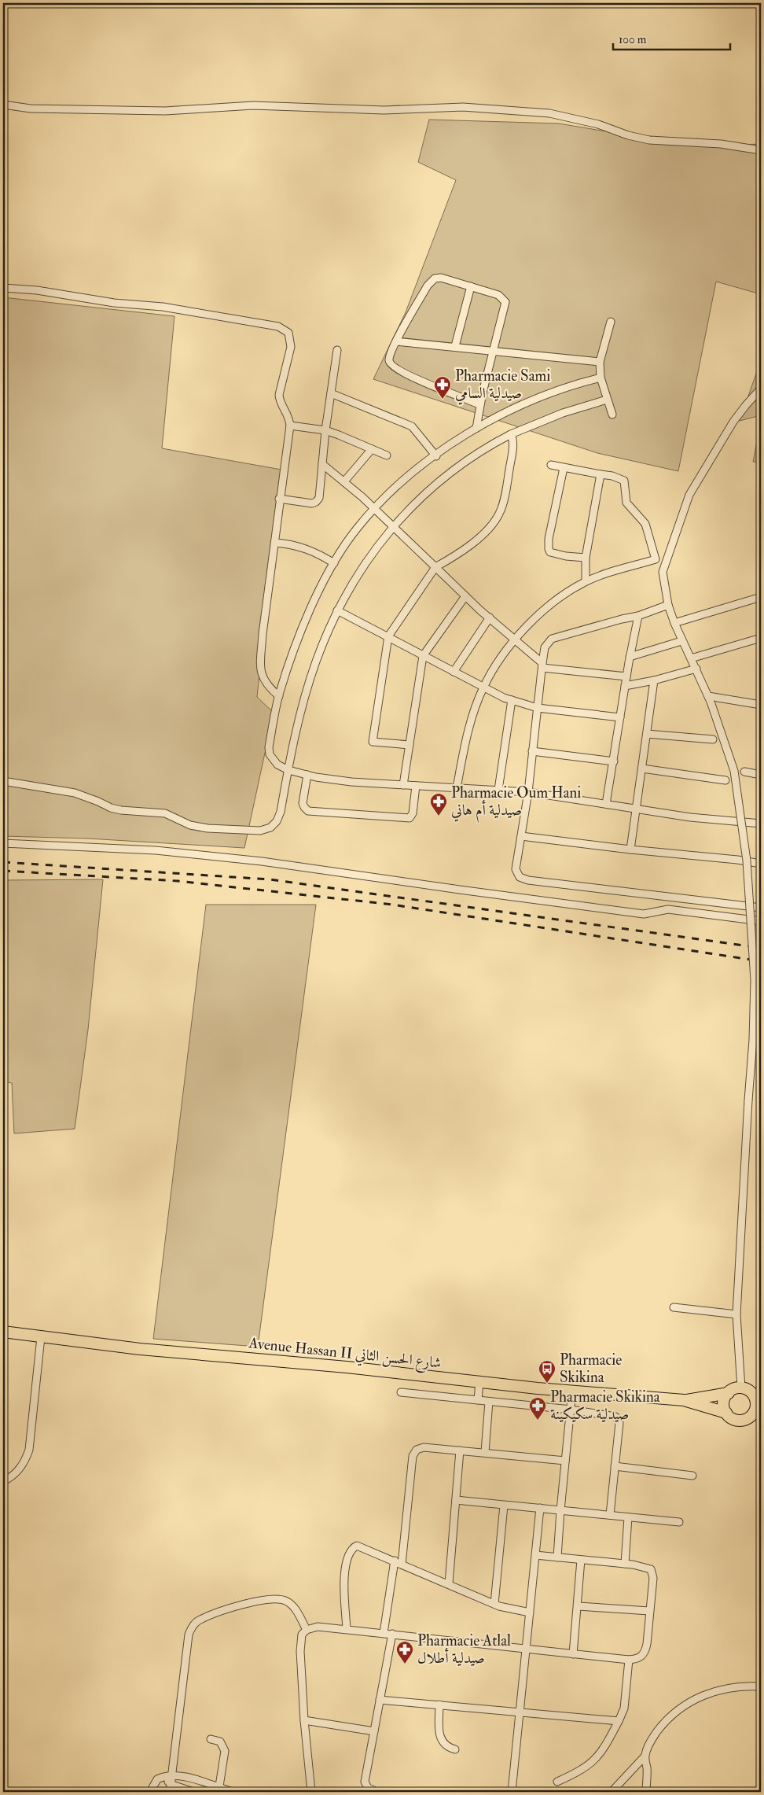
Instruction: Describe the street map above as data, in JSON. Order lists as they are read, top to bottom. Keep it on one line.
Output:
{"streets":{"main road":["Avenue Hassan II شارع الحسن الثاني"]},"places":{"pharmacy":["Pharmacie Sami صيدلية السامي","Pharmacie Oum Hani صيدلية أم هاني","Pharmacie Skikina صيدلية سكيكينة","Pharmacie Atlal صيدلية أطلال"],"bus stop":["Pharmacie Skikina"]},"scale_bar":"100 m"}
